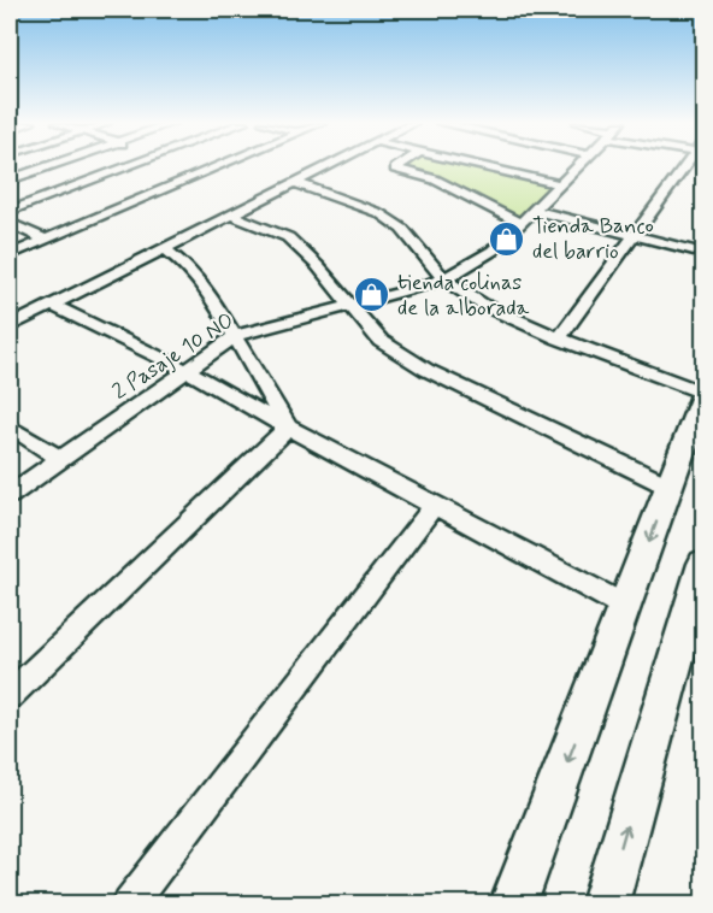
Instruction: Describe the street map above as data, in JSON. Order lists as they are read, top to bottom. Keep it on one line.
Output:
{"streets":{"street":["2 Pasaje 10 NO"]},"places":{"shop":["Tienda Banco del barrio","tienda colinas de la alborada"]}}
